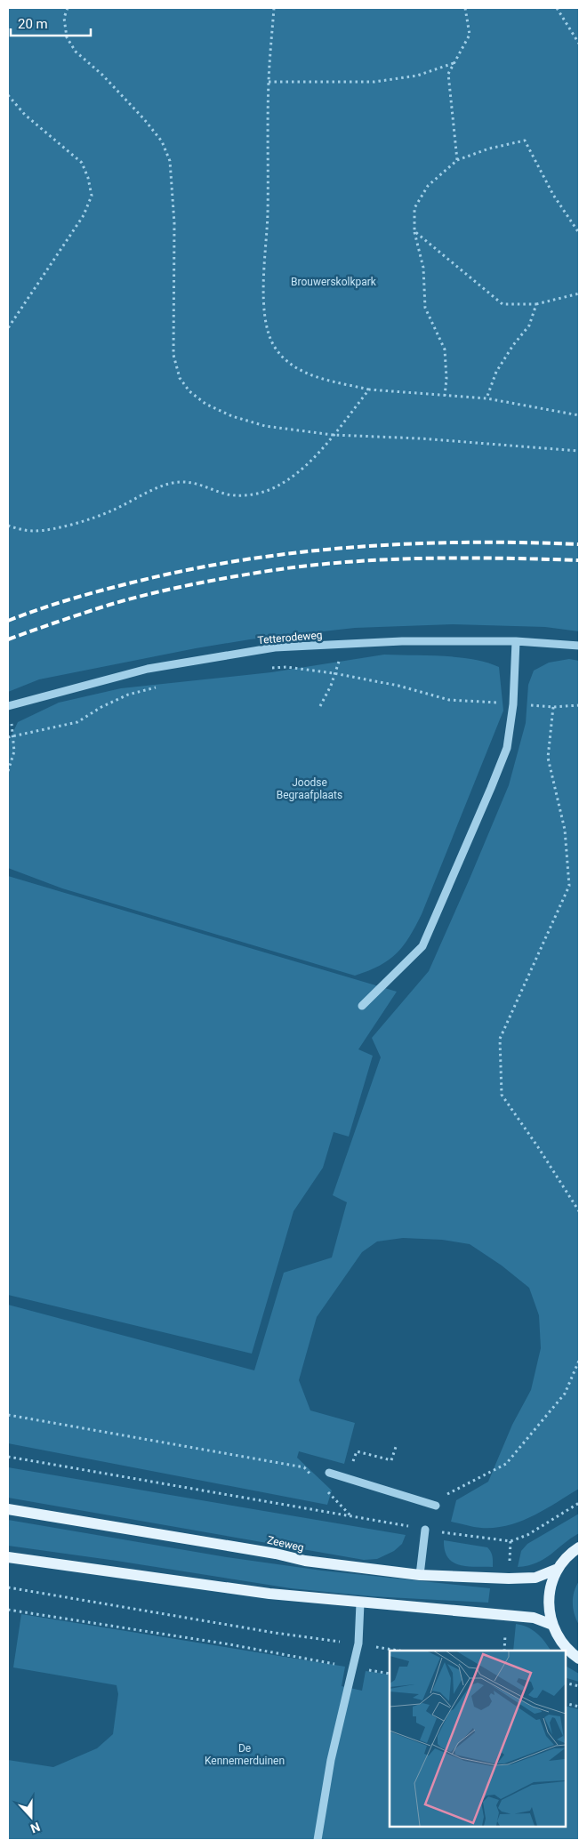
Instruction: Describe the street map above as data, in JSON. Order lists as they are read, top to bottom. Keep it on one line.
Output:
{"streets":{"main road":["Zeeweg"],"street":["Tetterodeweg"]},"parks":["Brouwerskolkpark","Joodse Begraafplaats","De Kennemerduinen"],"scale_bar":"20 m","north":"bottom"}
